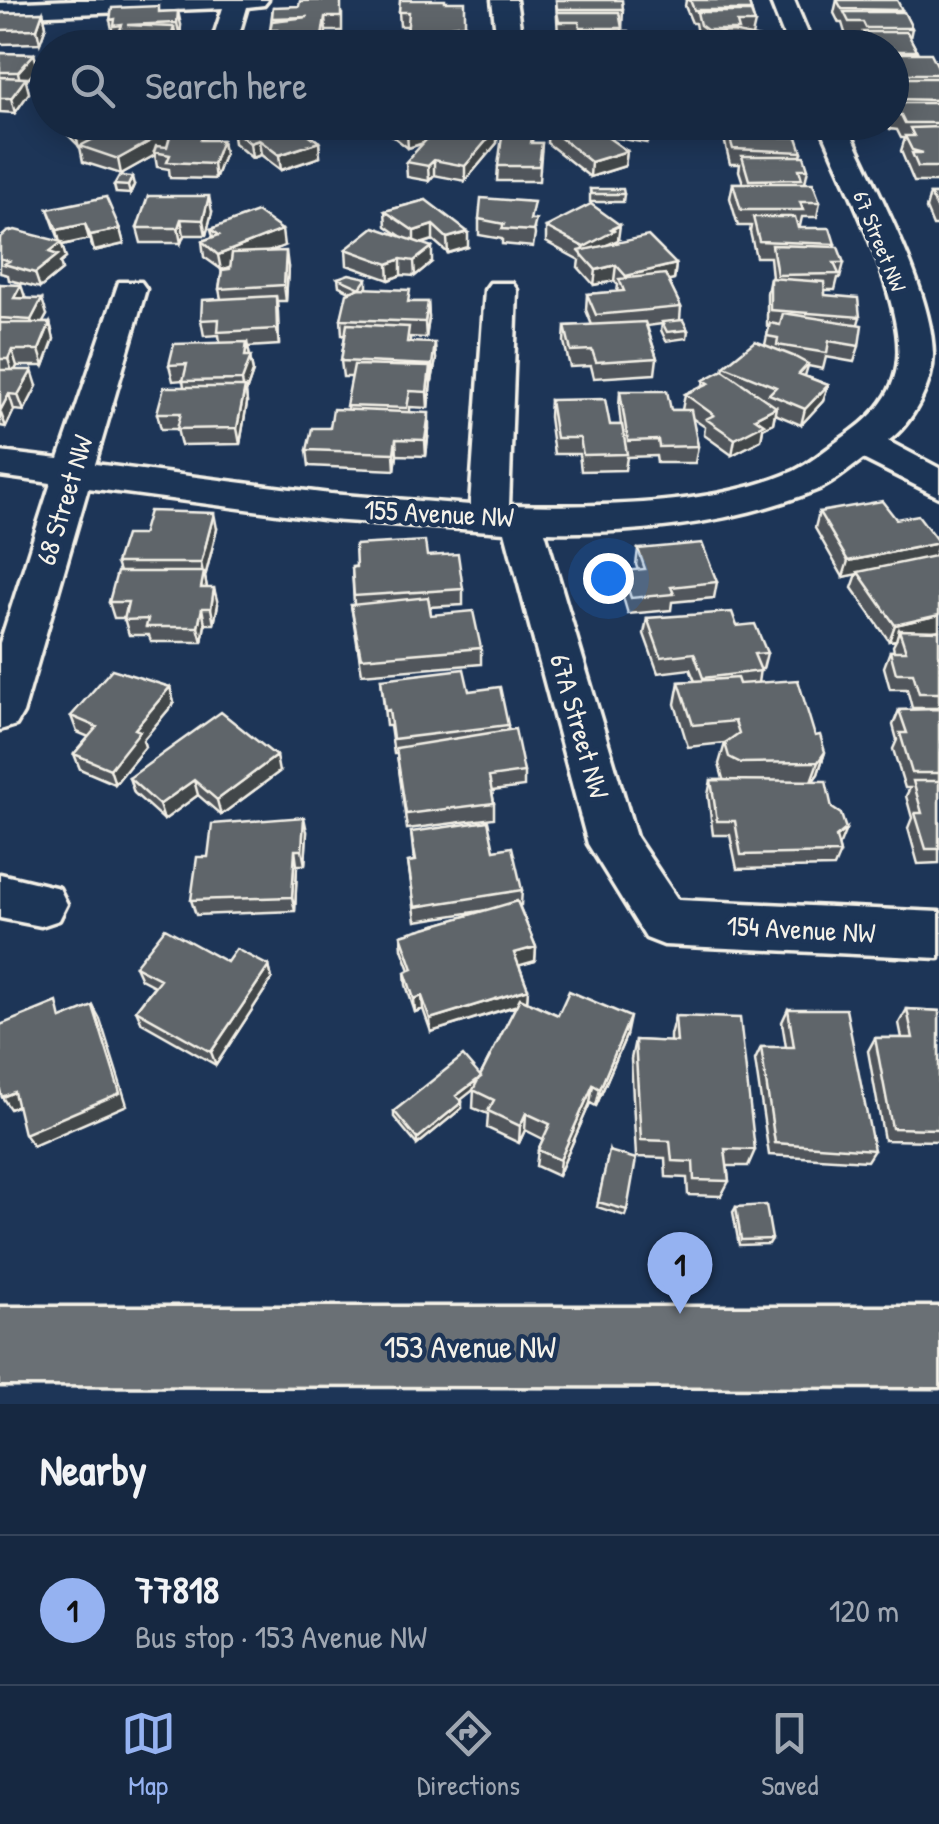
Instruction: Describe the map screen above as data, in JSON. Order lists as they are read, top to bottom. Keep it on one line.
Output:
{"streets":{"main road":["153 Avenue NW"],"street":["67 Street NW","68 Street NW","155 Avenue NW","67A Street NW","154 Avenue NW"]},"crossings":[["67 Street NW","155 Avenue NW"],["68 Street NW","155 Avenue NW"],["155 Avenue NW","67A Street NW"],["67A Street NW","154 Avenue NW"]],"page":{"search":"Search here","pins":"1","heading":"Nearby","list":[{"mark":"1","name":"77818","note":"Bus stop · 153 Avenue NW","value":"120 m"}],"nav":["Map","Directions","Saved"]}}
